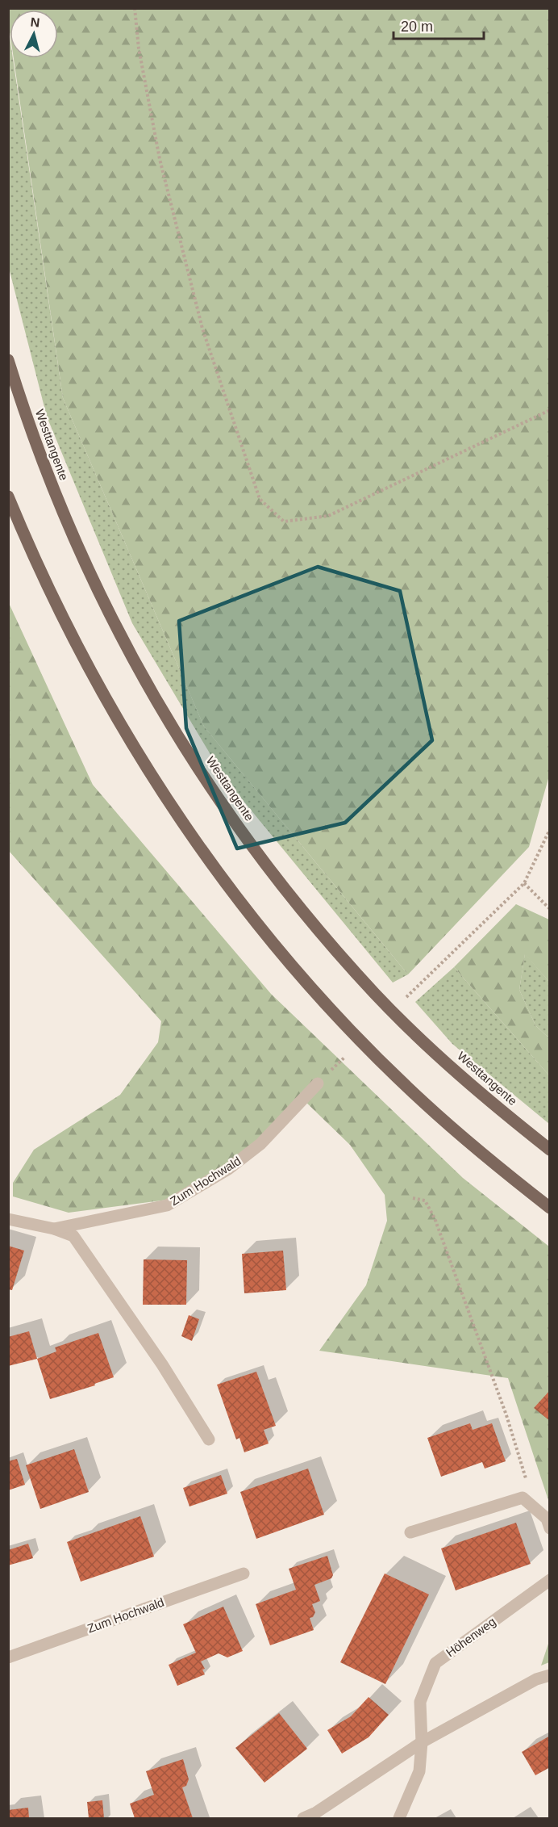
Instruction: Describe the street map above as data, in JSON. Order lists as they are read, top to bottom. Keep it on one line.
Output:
{"streets":{"main road":["Westtangente"],"street":["Zum Hochwald","Höhenweg"]},"scale_bar":"20 m","north":"top"}
